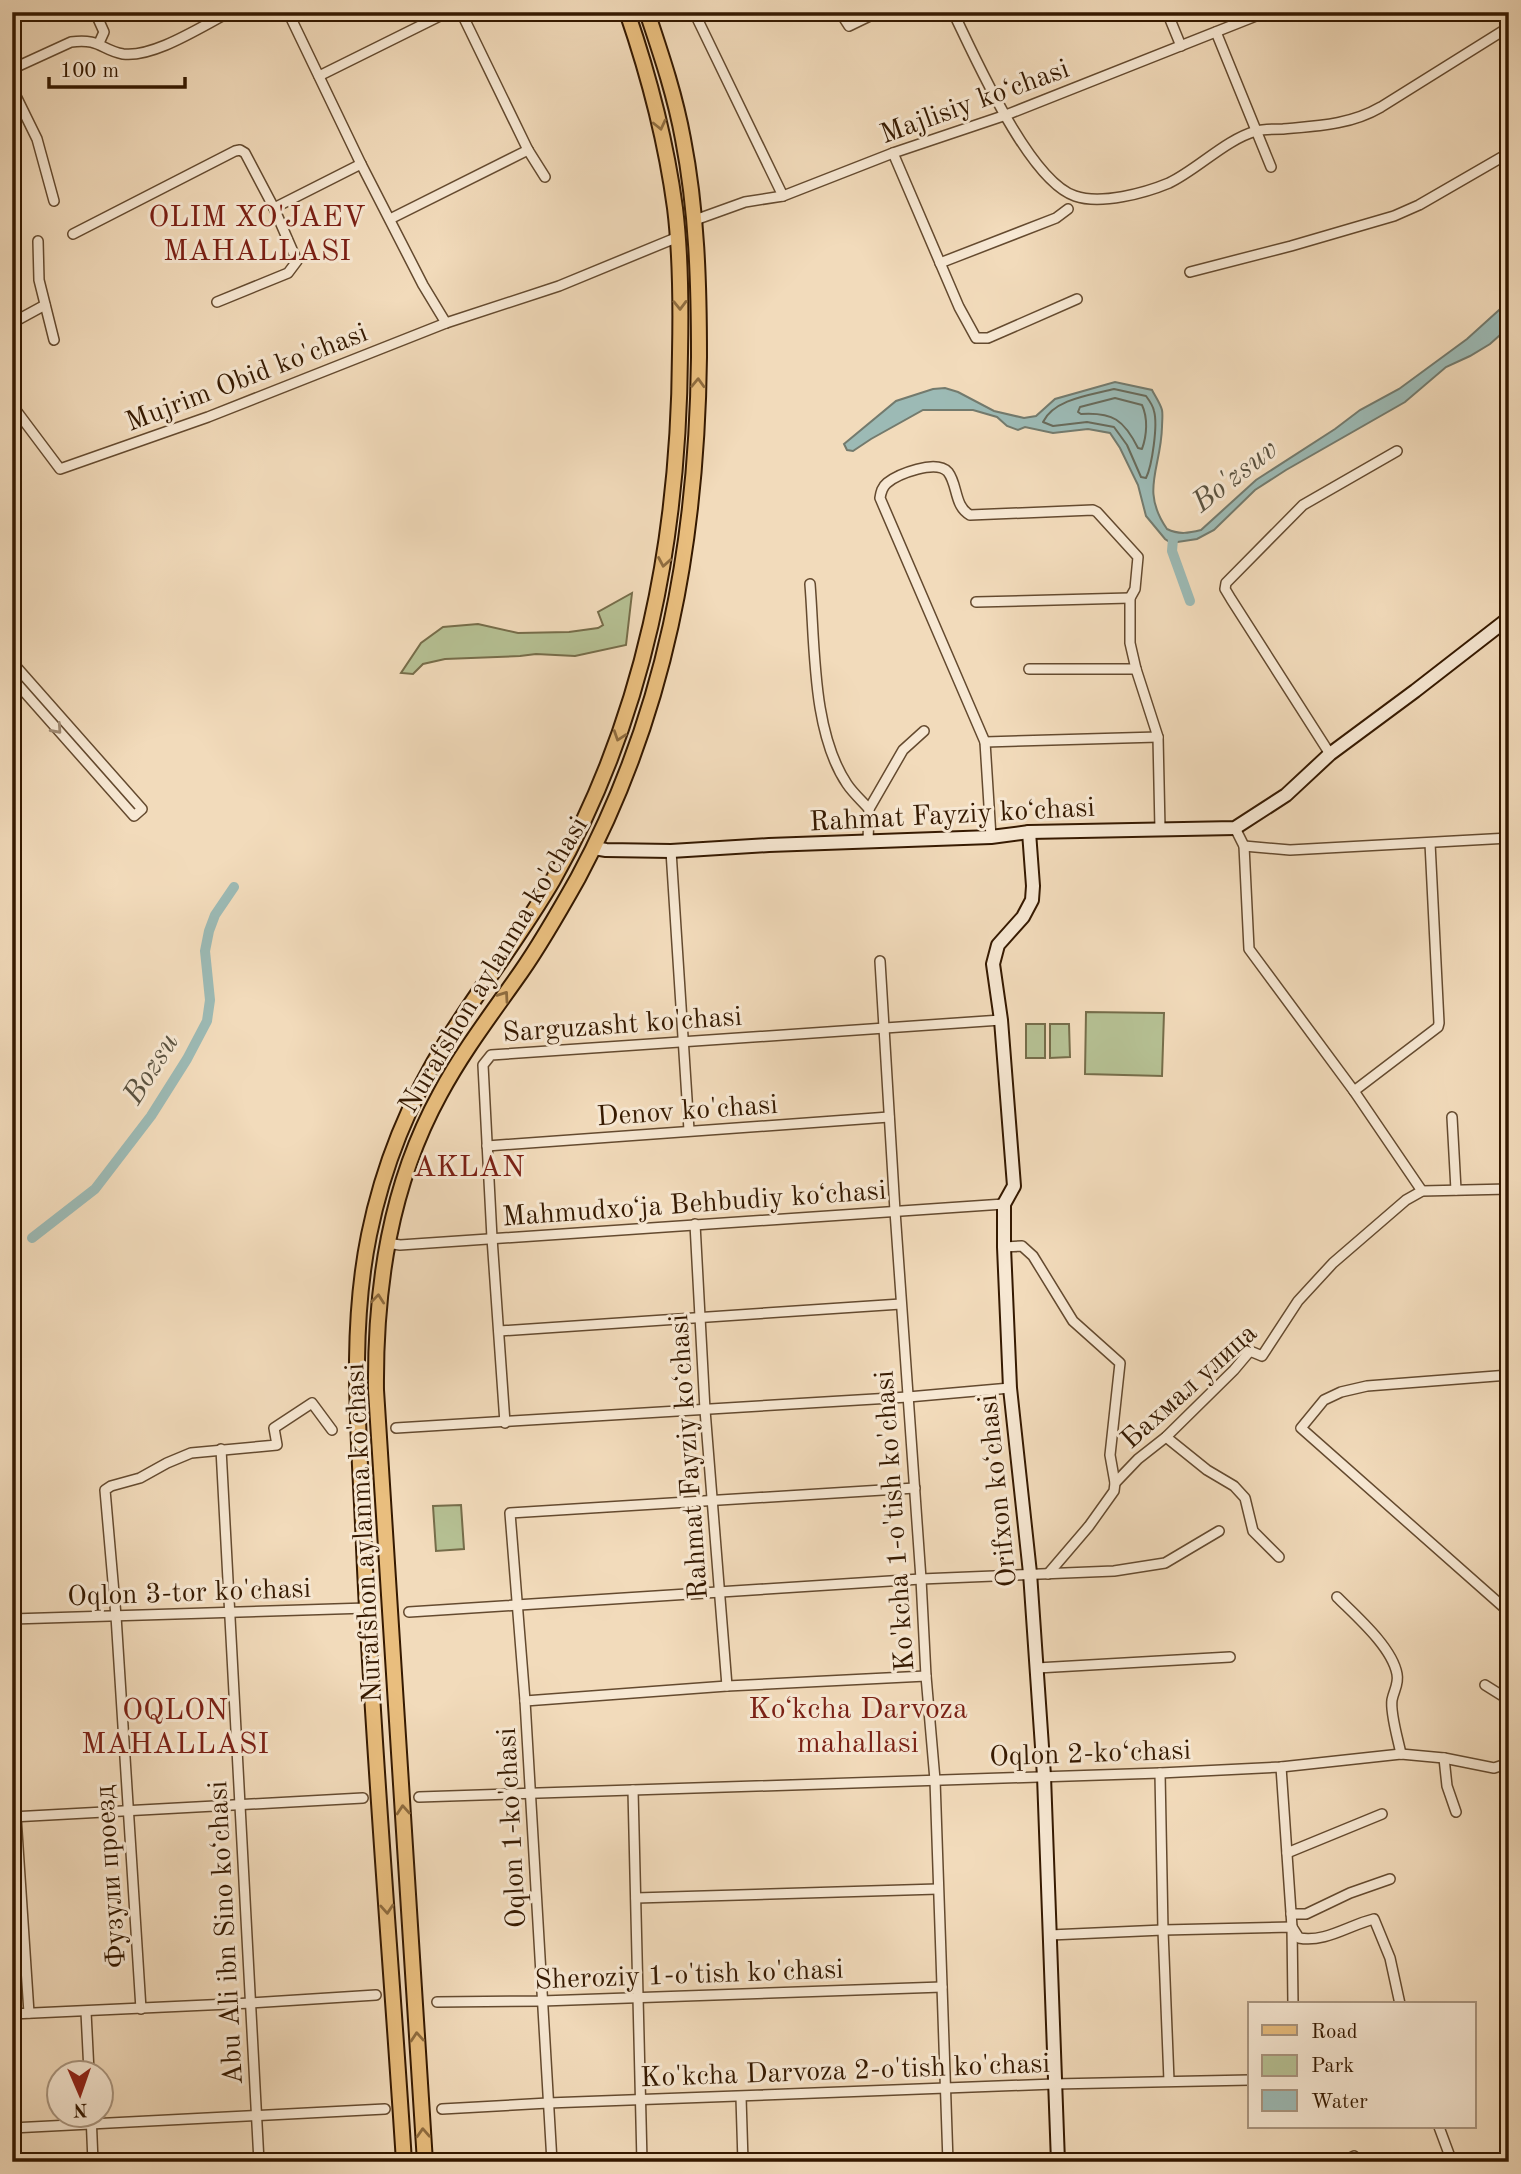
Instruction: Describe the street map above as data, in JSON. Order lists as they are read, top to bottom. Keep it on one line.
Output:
{"streets":{"main road":["Nurafshon aylanma ko'chasi"],"street":["Majlisiy koʻchasi","Mujrim Obid ko'chasi","Rahmat Fayziy koʻchasi","Sarguzasht ko'chasi","Denov ko'chasi","Mahmudxoʻja Behbudiy koʻchasi","Бахмал улица","Orifxon koʻchasi","Ko'kcha 1-o'tish ko'chasi","Oqlon 3-tor ko'chasi","Oqlon 2-ko‘chasi","Oqlon 1-ko'chasi","Фузули проезд","Abu Ali ibn Sino koʻchasi","Sheroziy 1-o'tish ko'chasi","Ko'kcha Darvoza 2-o'tish ko'chasi"]},"crossings":[["Majlisiy koʻchasi","Nurafshon aylanma ko'chasi"],["Mujrim Obid ko'chasi","Nurafshon aylanma ko'chasi"],["Rahmat Fayziy koʻchasi","Nurafshon aylanma ko'chasi"],["Rahmat Fayziy koʻchasi","Mahmudxoʻja Behbudiy koʻchasi"],["Rahmat Fayziy koʻchasi","Orifxon koʻchasi"],["Rahmat Fayziy koʻchasi","Oqlon 1-ko'chasi"],["Nurafshon aylanma ko'chasi","Mahmudxoʻja Behbudiy koʻchasi"],["Nurafshon aylanma ko'chasi","Oqlon 3-tor ko'chasi"],["Sarguzasht ko'chasi","Denov ko'chasi"],["Sarguzasht ko'chasi","Mahmudxoʻja Behbudiy koʻchasi"],["Sarguzasht ko'chasi","Orifxon koʻchasi"],["Sarguzasht ko'chasi","Ko'kcha 1-o'tish ko'chasi"],["Denov ko'chasi","Ko'kcha 1-o'tish ko'chasi"],["Mahmudxoʻja Behbudiy koʻchasi","Orifxon koʻchasi"],["Mahmudxoʻja Behbudiy koʻchasi","Ko'kcha 1-o'tish ko'chasi"],["Бахмал улица","Orifxon koʻchasi"],["Orifxon koʻchasi","Oqlon 2-ko‘chasi"],["Orifxon koʻchasi","Ko'kcha Darvoza 2-o'tish ko'chasi"],["Ko'kcha 1-o'tish ko'chasi","Oqlon 2-ko‘chasi"],["Ko'kcha 1-o'tish ko'chasi","Oqlon 1-ko'chasi"],["Ko'kcha 1-o'tish ko'chasi","Sheroziy 1-o'tish ko'chasi"],["Ko'kcha 1-o'tish ko'chasi","Ko'kcha Darvoza 2-o'tish ko'chasi"],["Oqlon 3-tor ko'chasi","Фузули проезд"],["Oqlon 3-tor ko'chasi","Abu Ali ibn Sino koʻchasi"],["Oqlon 2-ko‘chasi","Oqlon 1-ko'chasi"],["Oqlon 1-ko'chasi","Sheroziy 1-o'tish ko'chasi"],["Oqlon 1-ko'chasi","Ko'kcha Darvoza 2-o'tish ko'chasi"],["Фузули проезд","Abu Ali ibn Sino koʻchasi"]],"districts":["OLIM XO'JAEV MAHALLASI","AKLAN","Koʻkcha Darvoza mahallasi","OQLON MAHALLASI"],"water":["Bo'zsuv","Bozsu"],"legend":["Road","Park","Water"],"scale_bar":"100 m","north":"bottom"}
